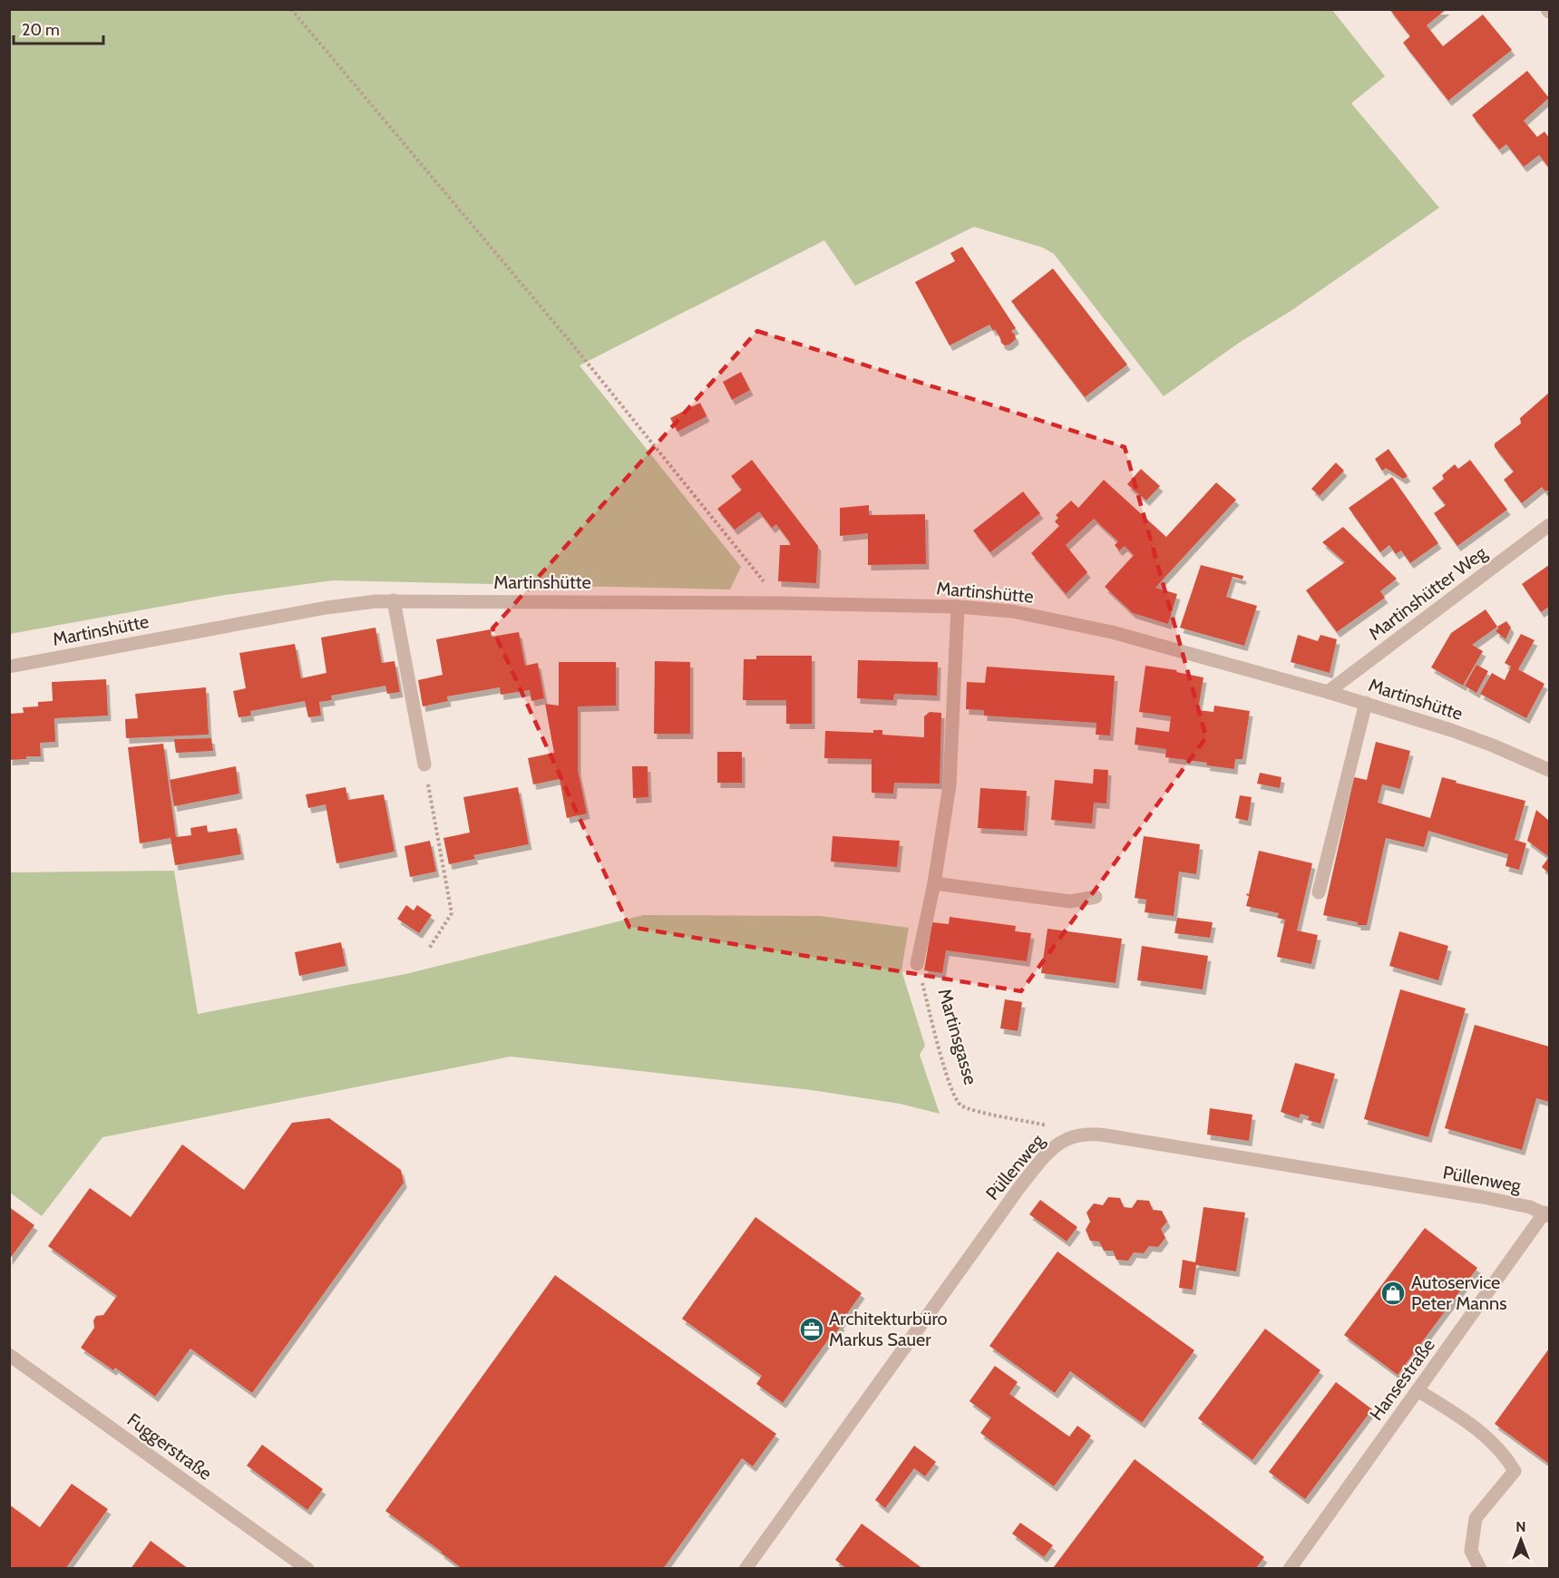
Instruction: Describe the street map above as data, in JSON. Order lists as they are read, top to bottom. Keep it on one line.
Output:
{"streets":{"street":["Martinshütte","Martinshütter Weg","Püllenweg","Hansestraße","Fuggerstraße"],"path":["Martinsgasse"]},"crossings":[["Martinshütte","Martinshütter Weg"],["Martinsgasse","Püllenweg"],["Püllenweg","Hansestraße"]],"places":{"shop":["Autoservice Peter Manns"],"office":["Architekturbüro Markus Sauer"]},"scale_bar":"20 m","north":"top"}
